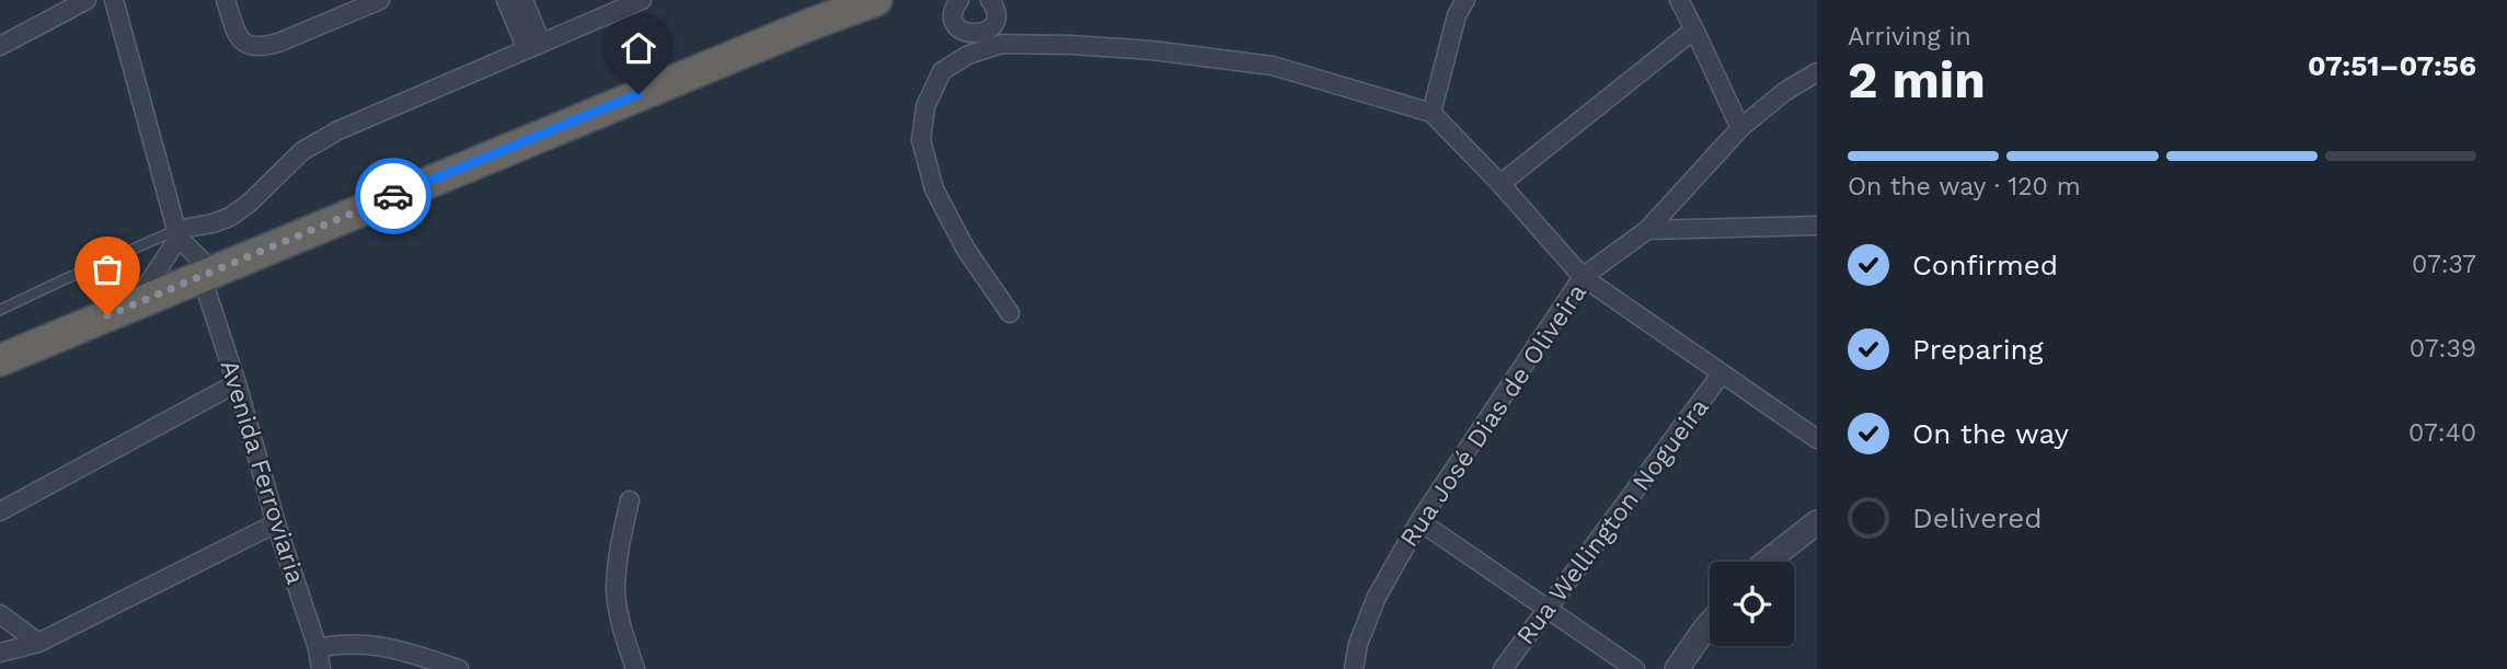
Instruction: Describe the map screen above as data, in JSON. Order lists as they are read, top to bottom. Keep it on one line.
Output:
{"streets":{"street":["Rua José Dias de Oliveira","Avenida Ferroviaria","Rua Wellington Nogueira"]},"page":{"heading":["2 min","Arriving in","07:51–07:56"],"bar":"On the way · 120 m","list":[["Confirmed","07:37"],["Preparing","07:39"],["On the way","07:40"],"Delivered"]}}
